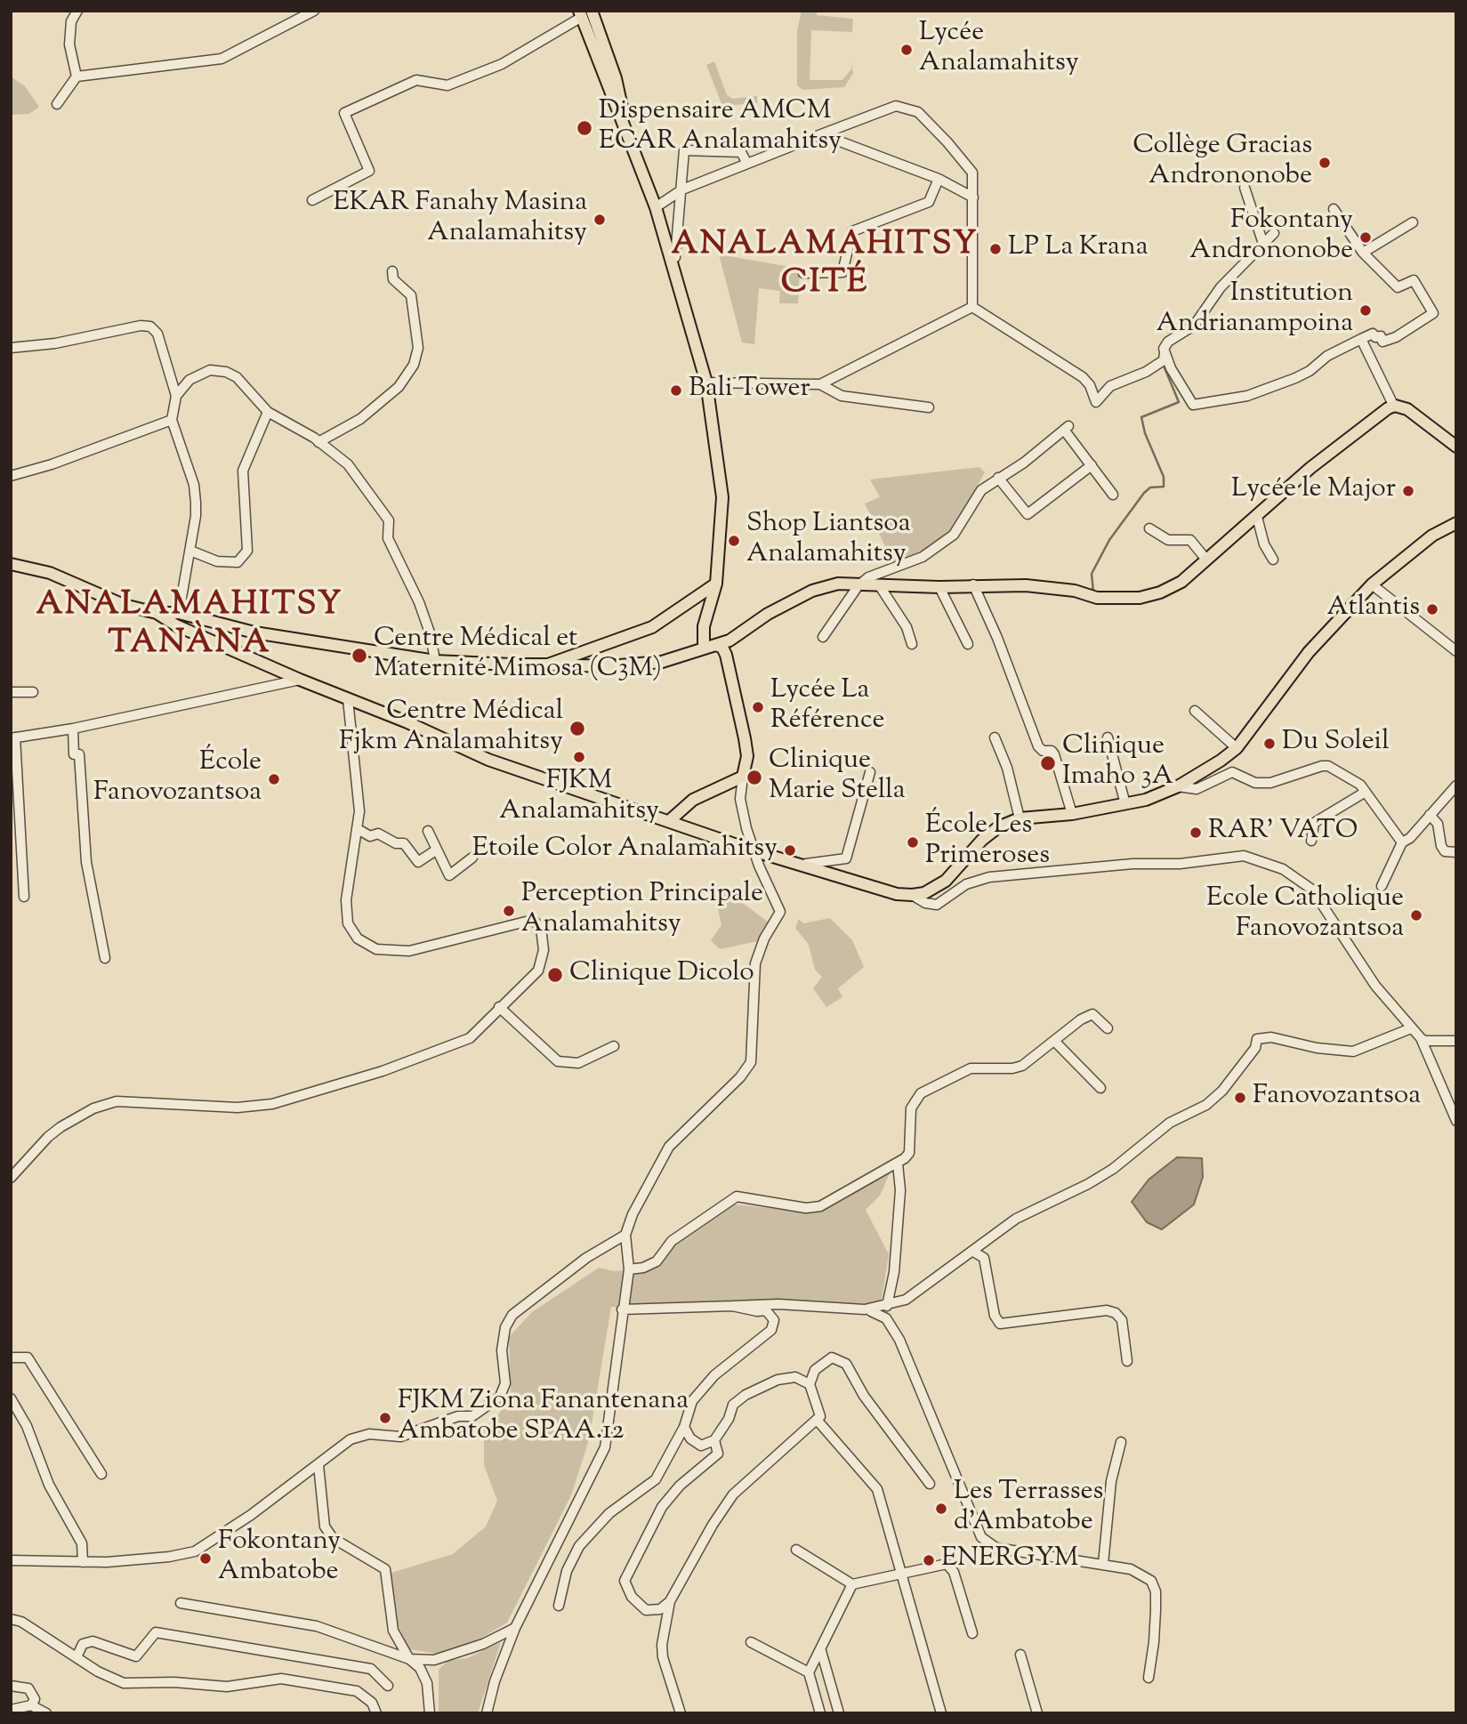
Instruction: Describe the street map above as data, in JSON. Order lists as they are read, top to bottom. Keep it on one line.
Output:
{"districts":["ANALAMAHITSY CITÉ","ANALAMAHITSY TANÀNA"],"places":["Lycée Analamahitsy","Dispensaire AMCM ECAR Analamahitsy","Collège Gracias Andrononobe","EKAR Fanahy Masina Analamahitsy","Fokontany Andrononobe","LP La Krana","Institution Andrianampoina","Bali Tower","Lycée le Major","Shop Liantsoa Analamahitsy","Atlantis","Centre Médical et Maternité Mimosa (C3M)","Lycée La Référence","Centre Médical Fjkm Analamahitsy","Du Soleil","FJKM Analamahitsy","Clinique Imaho 3A","Clinique Marie Stella","École Fanovozantsoa","RAR' VATO","École Les Primeroses","Etoile Color Analamahitsy","Perception Principale Analamahitsy","Ecole Catholique Fanovozantsoa","Clinique Dicolo","Fanovozantsoa","FJKM Ziona Fanantenana Ambatobe SPAA.12","Les Terrasses d'Ambatobe","Fokontany Ambatobe","ENERGYM"]}
